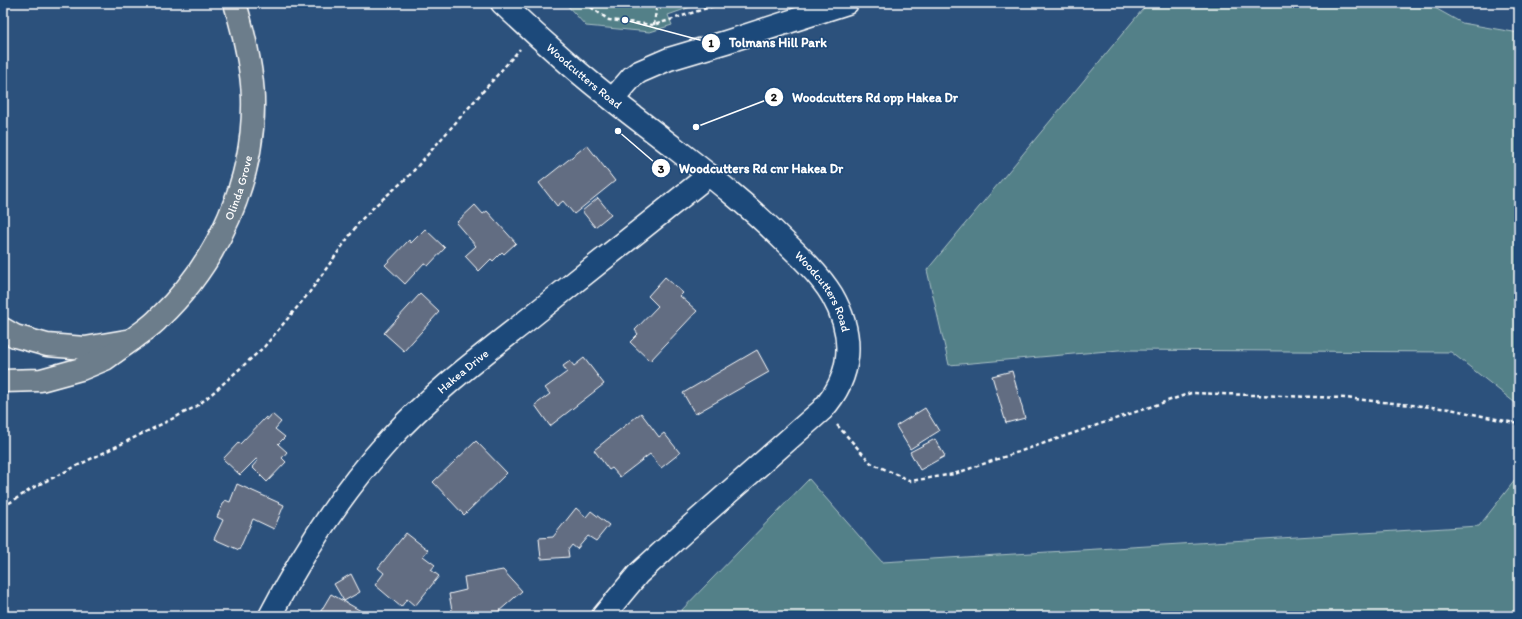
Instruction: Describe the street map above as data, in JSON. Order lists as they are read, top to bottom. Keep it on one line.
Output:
{"streets":{"main road":["Olinda Grove"],"street":["Woodcutters Road","Hakea Drive"]},"crossings":[["Woodcutters Road","Hakea Drive"]],"places":["Tolmans Hill Park","Woodcutters Rd opp Hakea Dr","Woodcutters Rd cnr Hakea Dr"]}
